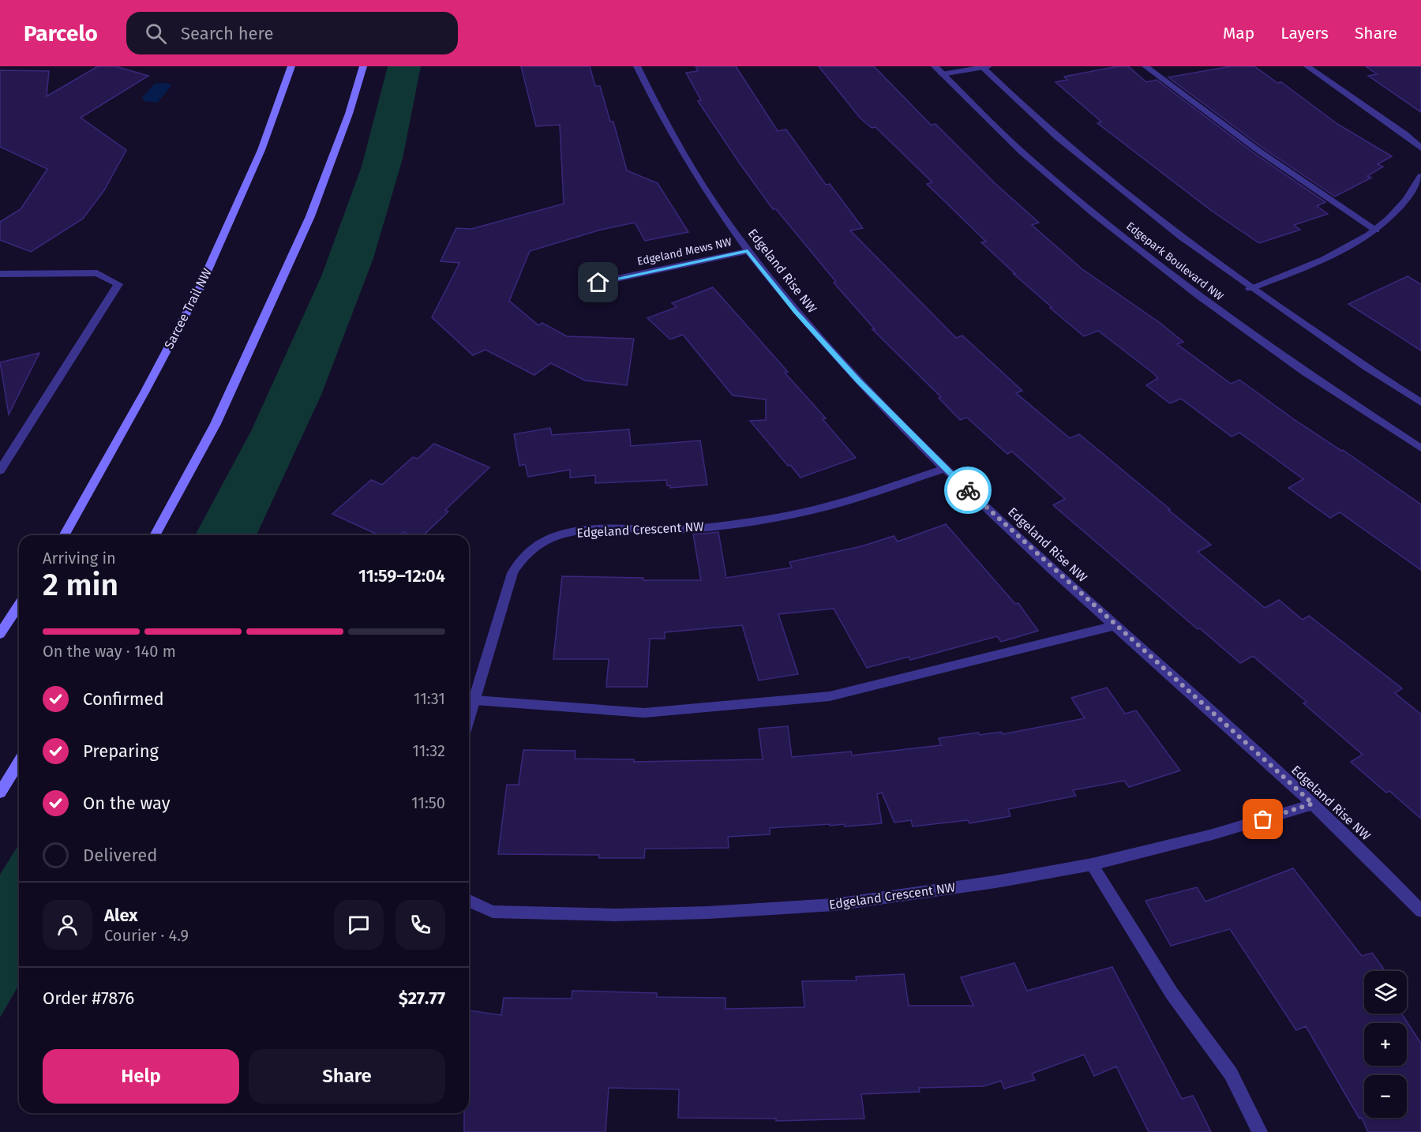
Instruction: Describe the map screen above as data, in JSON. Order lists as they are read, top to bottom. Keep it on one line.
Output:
{"streets":{"main road":["Sarcee Trail NW"],"street":["Edgeland Mews NW","Edgepark Boulevard NW","Edgeland Rise NW","Edgeland Crescent NW"]},"crossings":[["Edgeland Mews NW","Edgeland Rise NW"],["Edgeland Rise NW","Edgeland Crescent NW"]],"page":{"header":"Parcelo","search":"Search here","nav":["Map","Layers","Share"],"heading":["2 min","Arriving in","11:59–12:04"],"panel":["Alex","Courier · 4.9","Order #7876","$27.77"],"bar":"On the way · 140 m","list":[["Confirmed","11:31"],["Preparing","11:32"],["On the way","11:50"],"Delivered"],"map_buttons":["+","−"],"buttons":["Help","Share"]}}
